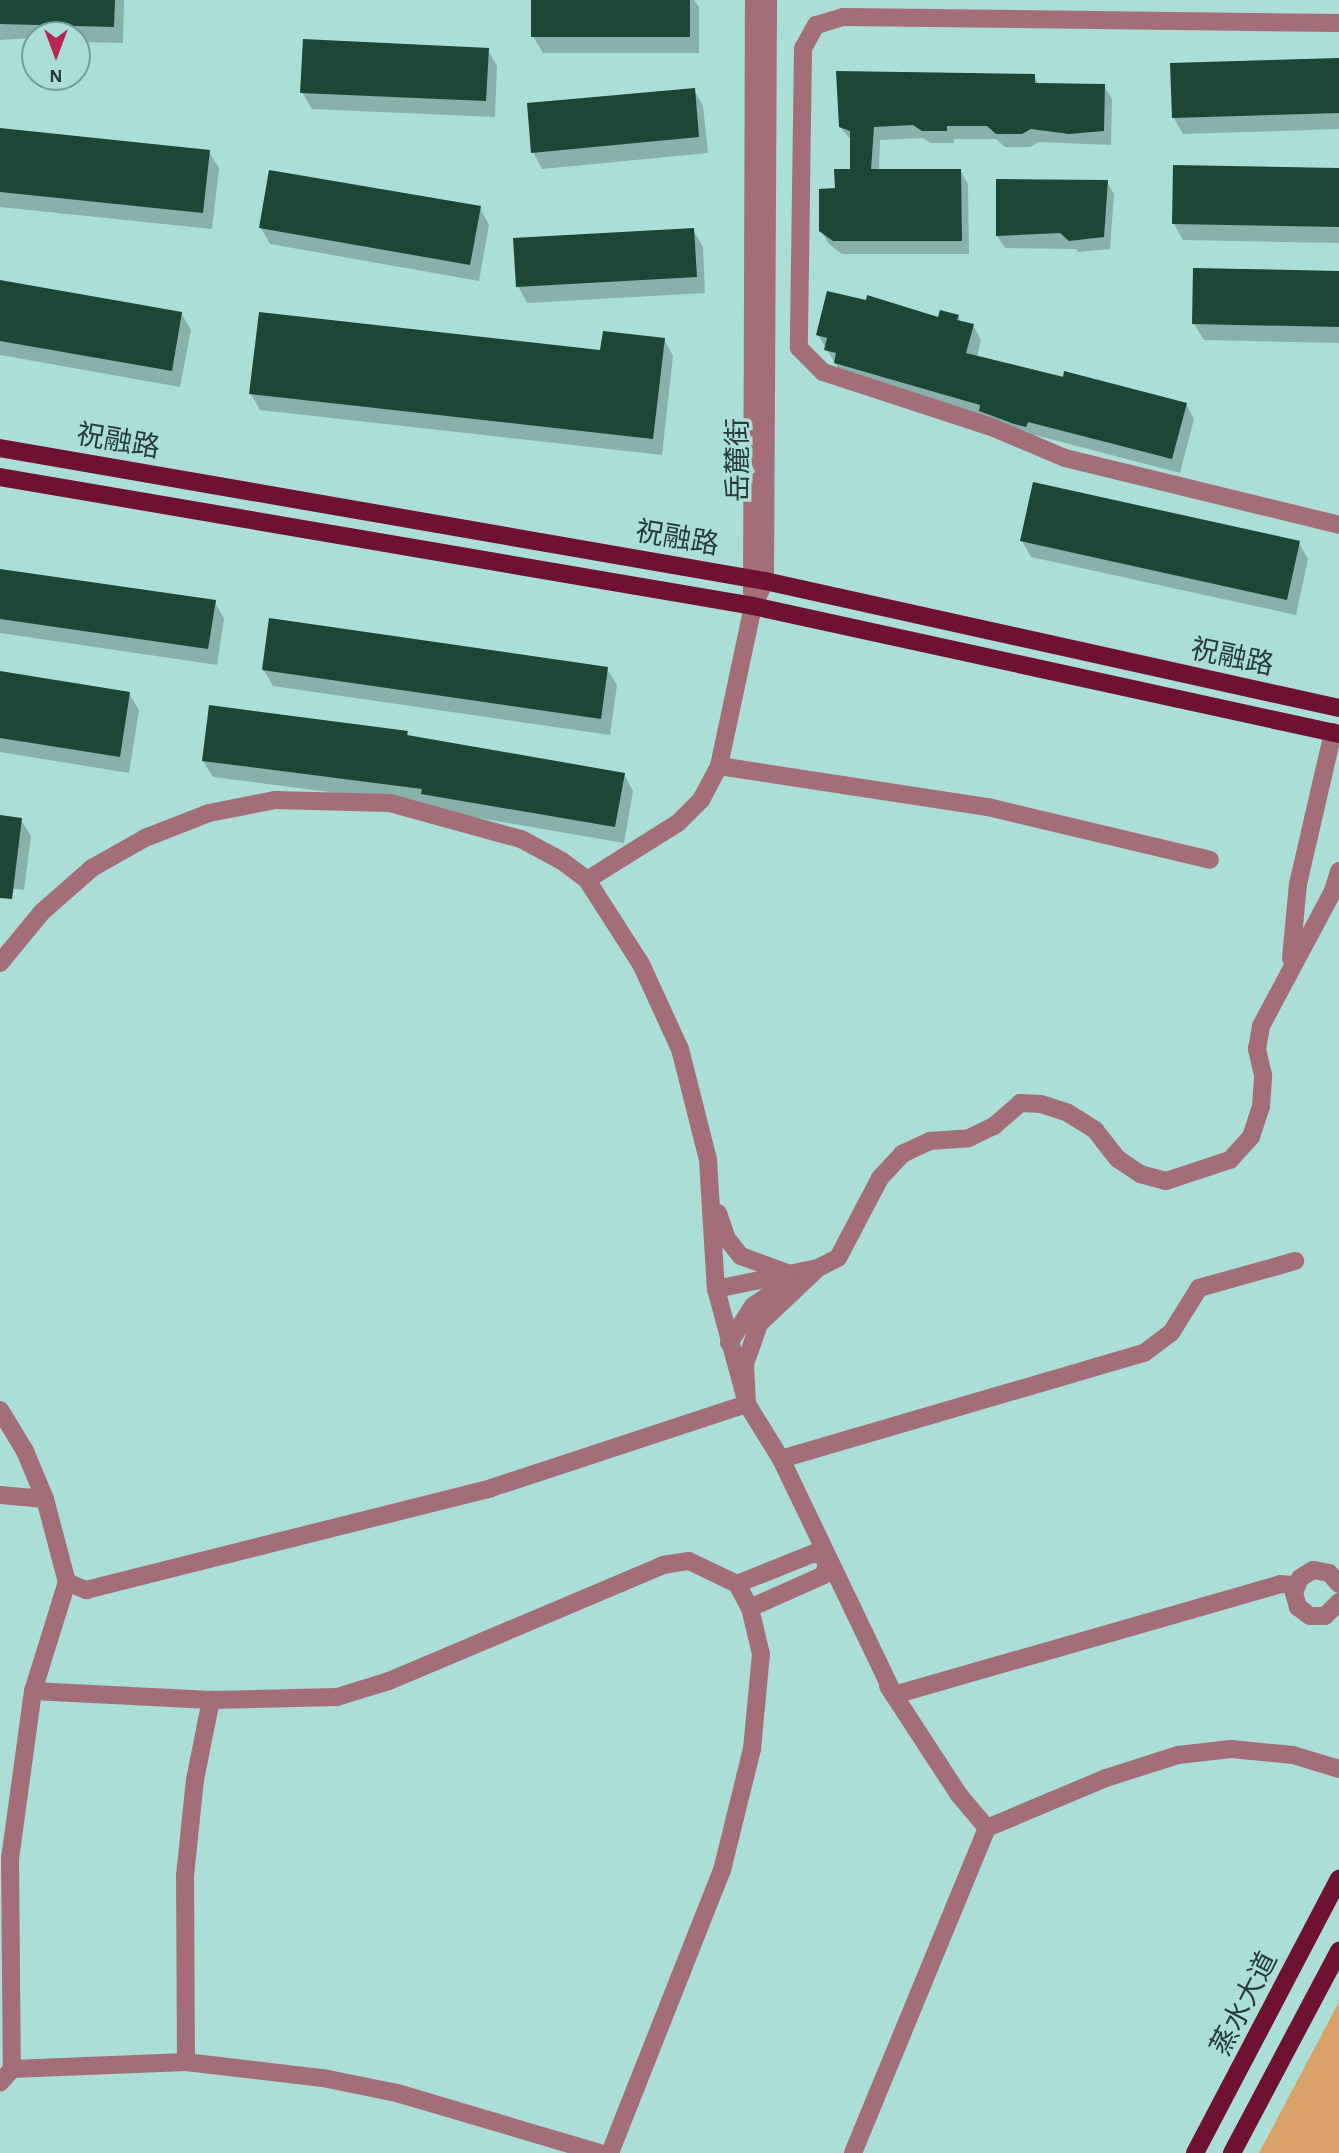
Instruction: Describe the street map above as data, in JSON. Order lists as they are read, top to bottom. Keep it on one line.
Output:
{"streets":{"main road":["祝融路","蒸水大道"],"street":["岳麓街"]},"crossings":[["祝融路","岳麓街"]],"north":"bottom"}
